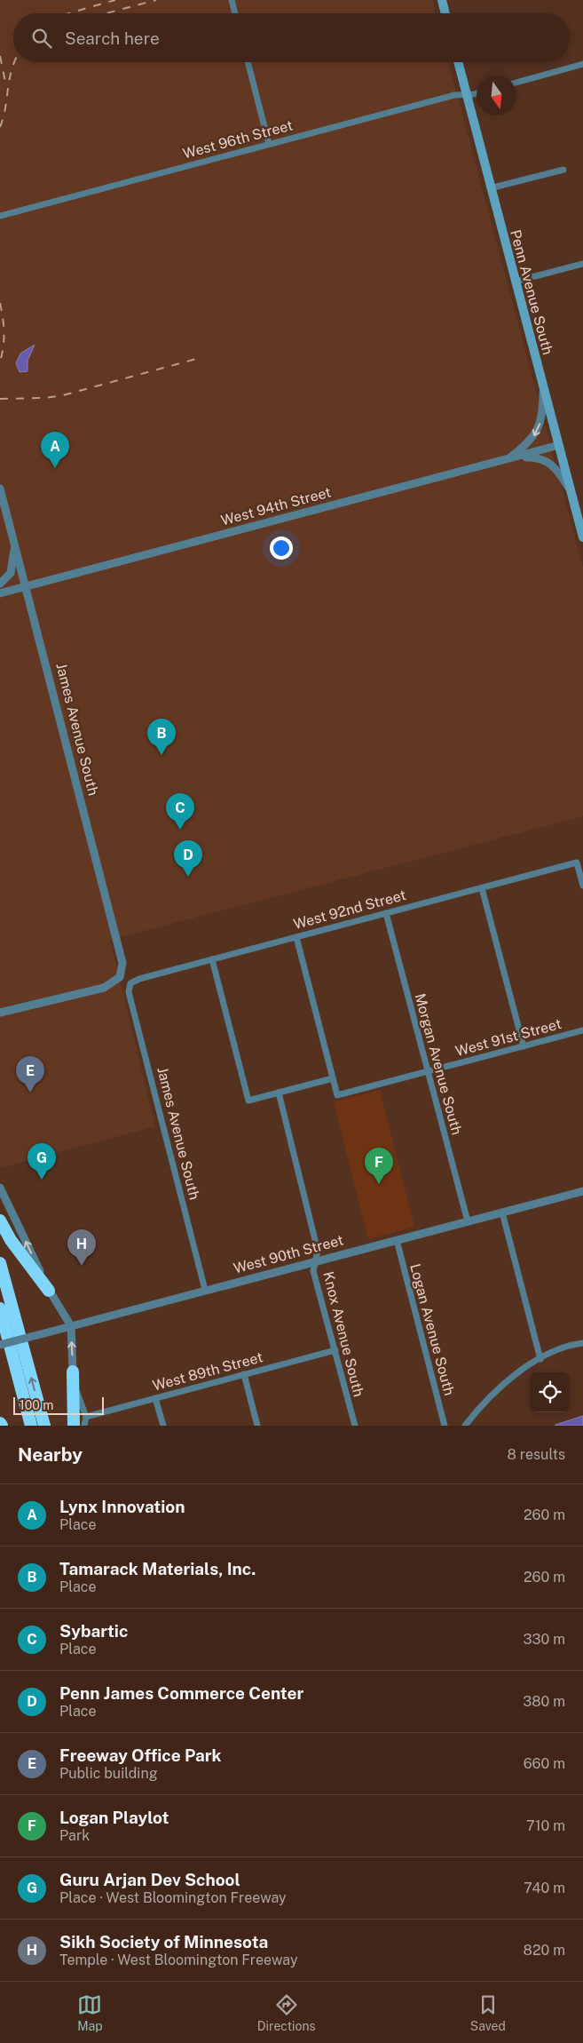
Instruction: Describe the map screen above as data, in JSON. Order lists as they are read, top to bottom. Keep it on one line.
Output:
{"streets":{"main road":["Penn Avenue South"],"street":["West 96th Street","West 94th Street","James Avenue South","West 92nd Street","West 91st Street","Morgan Avenue South","West 90th Street","Logan Avenue South","Knox Avenue South","West 89th Street"]},"crossings":[["West 96th Street","Penn Avenue South"],["Penn Avenue South","West 94th Street"],["West 94th Street","James Avenue South"],["James Avenue South","West 92nd Street"],["James Avenue South","West 90th Street"],["West 92nd Street","Morgan Avenue South"],["West 91st Street","Morgan Avenue South"],["Morgan Avenue South","West 90th Street"],["West 90th Street","Logan Avenue South"],["West 90th Street","Knox Avenue South"],["Knox Avenue South","West 89th Street"]],"scale_bar":"100 m","north":"bottom","page":{"search":"Search here","pins":["A","B","C","D","E","G","F","H"],"scale":"100 m","heading":["Nearby","8 results"],"list":[{"mark":"A","name":"Lynx Innovation","note":"Place","value":"260 m"},{"mark":"B","name":"Tamarack Materials, Inc.","note":"Place","value":"260 m"},{"mark":"C","name":"Sybartic","note":"Place","value":"330 m"},{"mark":"D","name":"Penn James Commerce Center","note":"Place","value":"380 m"},{"mark":"E","name":"Freeway Office Park","note":"Public building","value":"660 m"},{"mark":"F","name":"Logan Playlot","note":"Park","value":"710 m"},{"mark":"G","name":"Guru Arjan Dev School","note":"Place · West Bloomington Freeway","value":"740 m"},{"mark":"H","name":"Sikh Society of Minnesota","note":"Temple · West Bloomington Freeway","value":"820 m"}],"nav":["Map","Directions","Saved"]}}
